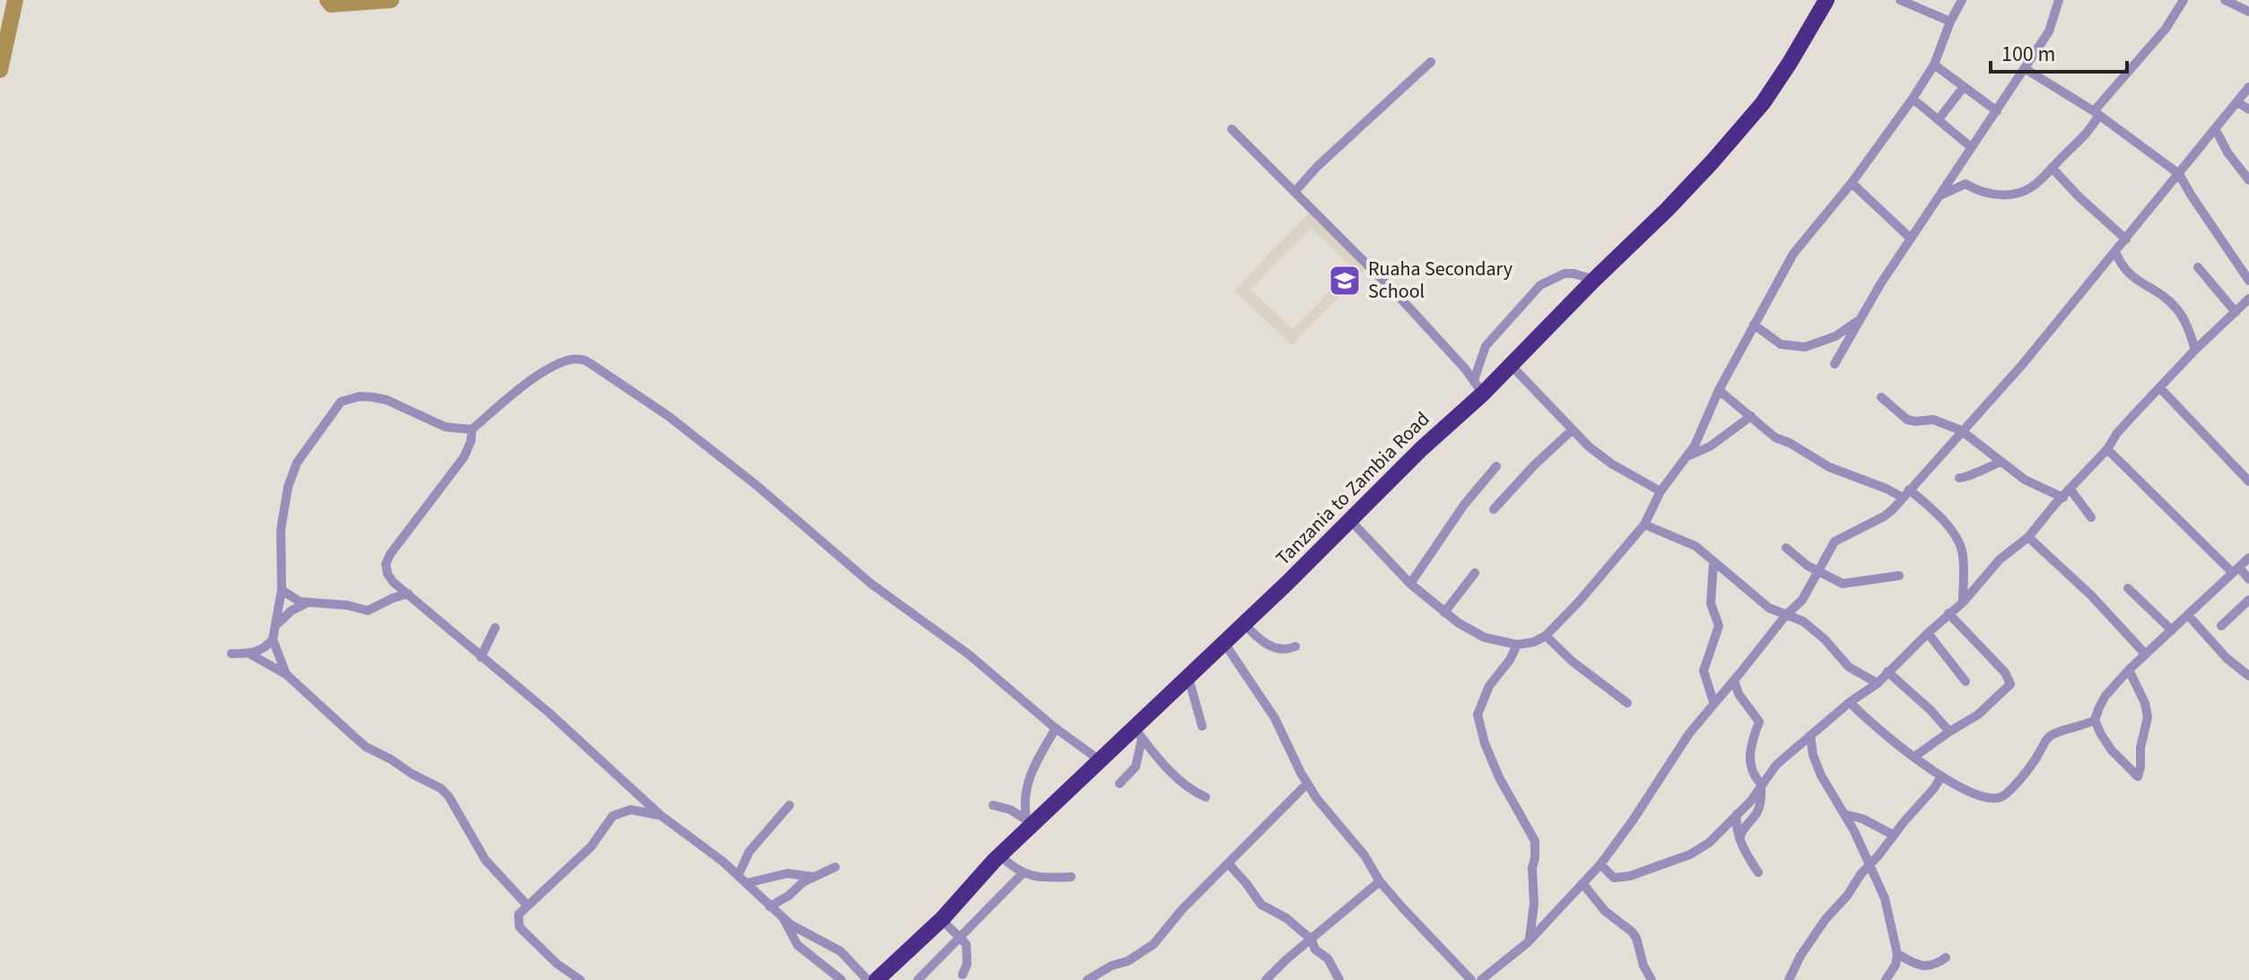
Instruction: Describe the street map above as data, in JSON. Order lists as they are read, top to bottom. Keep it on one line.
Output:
{"streets":{"highway":["Tanzania to Zambia Road"]},"places":{"school or university":["Ruaha Secondary School"]},"scale_bar":"100 m"}
